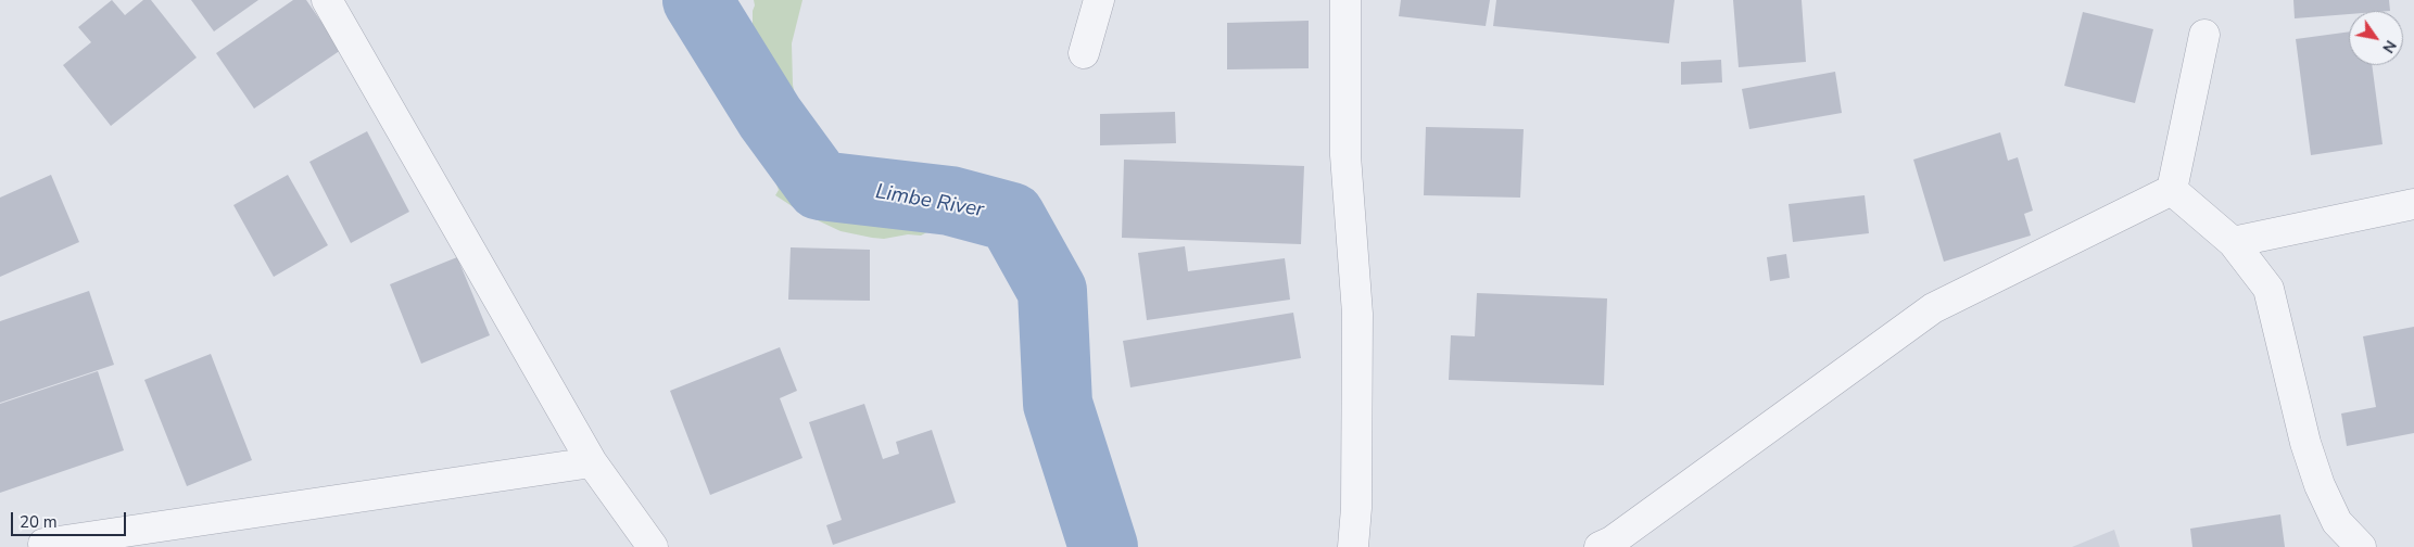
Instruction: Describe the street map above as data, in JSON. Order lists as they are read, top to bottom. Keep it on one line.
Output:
{"water":["Limbe River"],"scale_bar":"20 m","north":"bottom right"}
